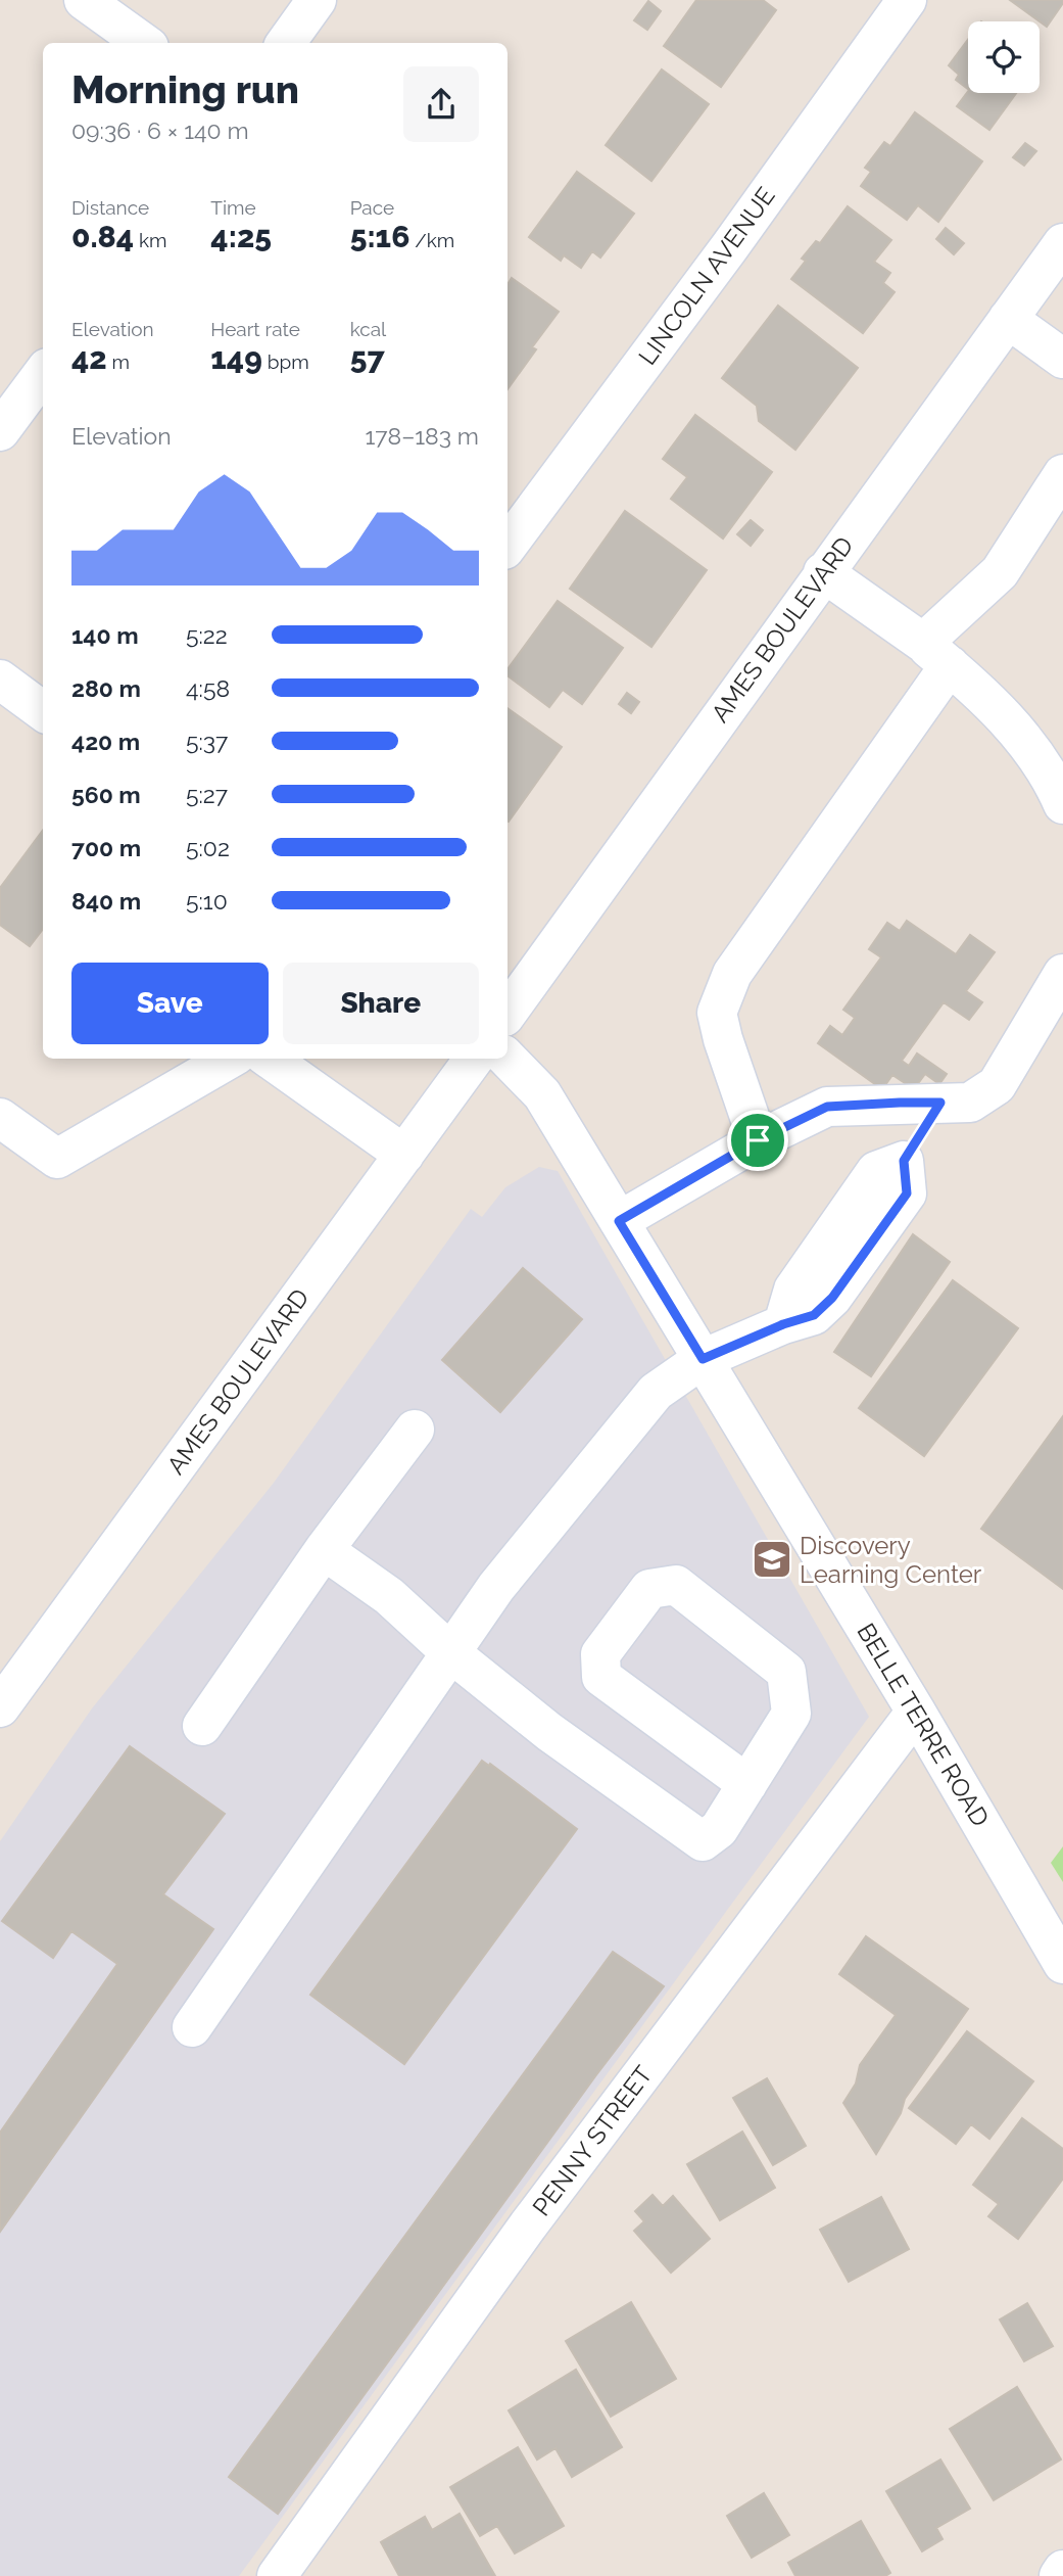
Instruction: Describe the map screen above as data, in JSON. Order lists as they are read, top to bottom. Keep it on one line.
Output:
{"streets":{"street":["LINCOLN AVENUE","AMES BOULEVARD","BELLE TERRE ROAD","PENNY STREET"]},"crossings":[["BELLE TERRE ROAD","PENNY STREET"]],"places":{"school or university":["Discovery Learning Center"]},"page":{"heading":["Morning run","09:36 · 6 × 140 m"],"stats":[["Distance","0.84 km"],["Time","4:25"],["Pace","5:16 /km"],["Elevation","42 m"],["Heart rate","149 bpm"],["kcal","57"]],"chart":["Elevation","178–183 m"],"list":[{"name":"140 m","note":"5:22"},{"name":"280 m","note":"4:58"},{"name":"420 m","note":"5:37"},{"name":"560 m","note":"5:27"},{"name":"700 m","note":"5:02"},{"name":"840 m","note":"5:10"}],"buttons":["Save","Share"]}}
